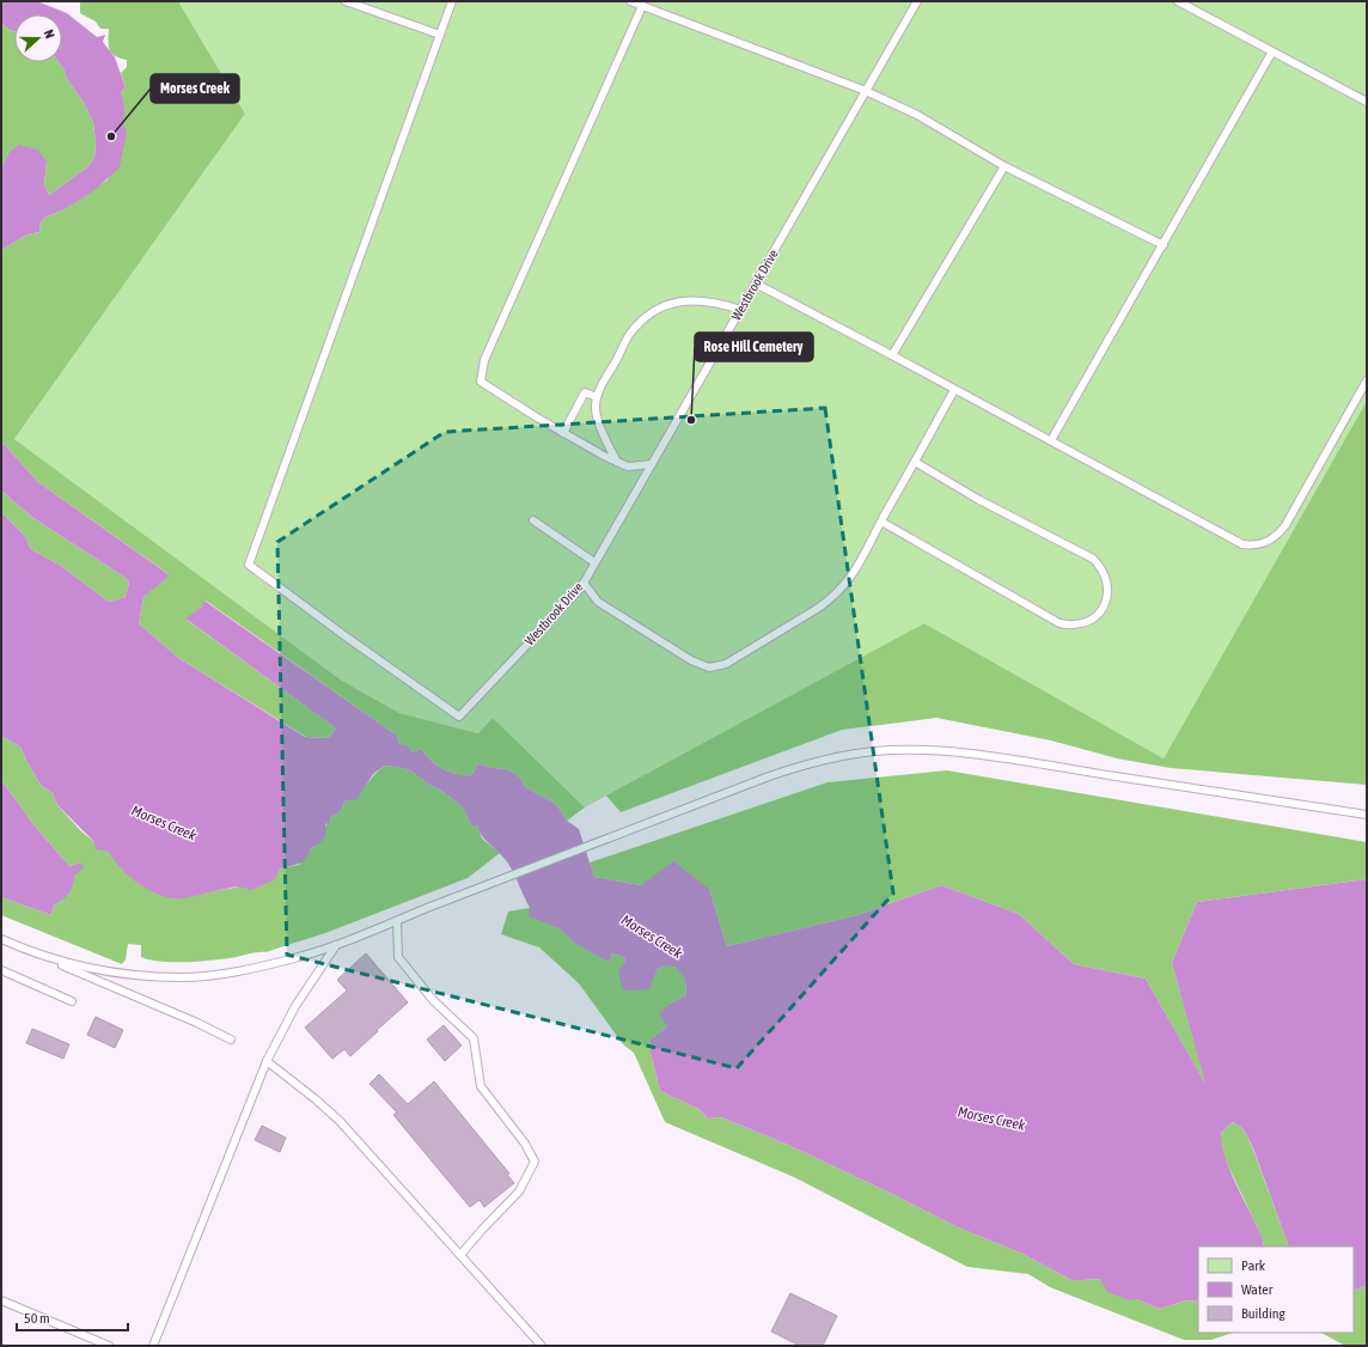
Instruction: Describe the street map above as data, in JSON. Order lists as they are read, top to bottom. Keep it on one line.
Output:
{"streets":{"lane":["Westbrook Drive"]},"water":["Morses Creek"],"places":["Morses Creek","Rose Hill Cemetery"],"legend":["Park","Water","Building"],"scale_bar":"50 m","north":"right"}
